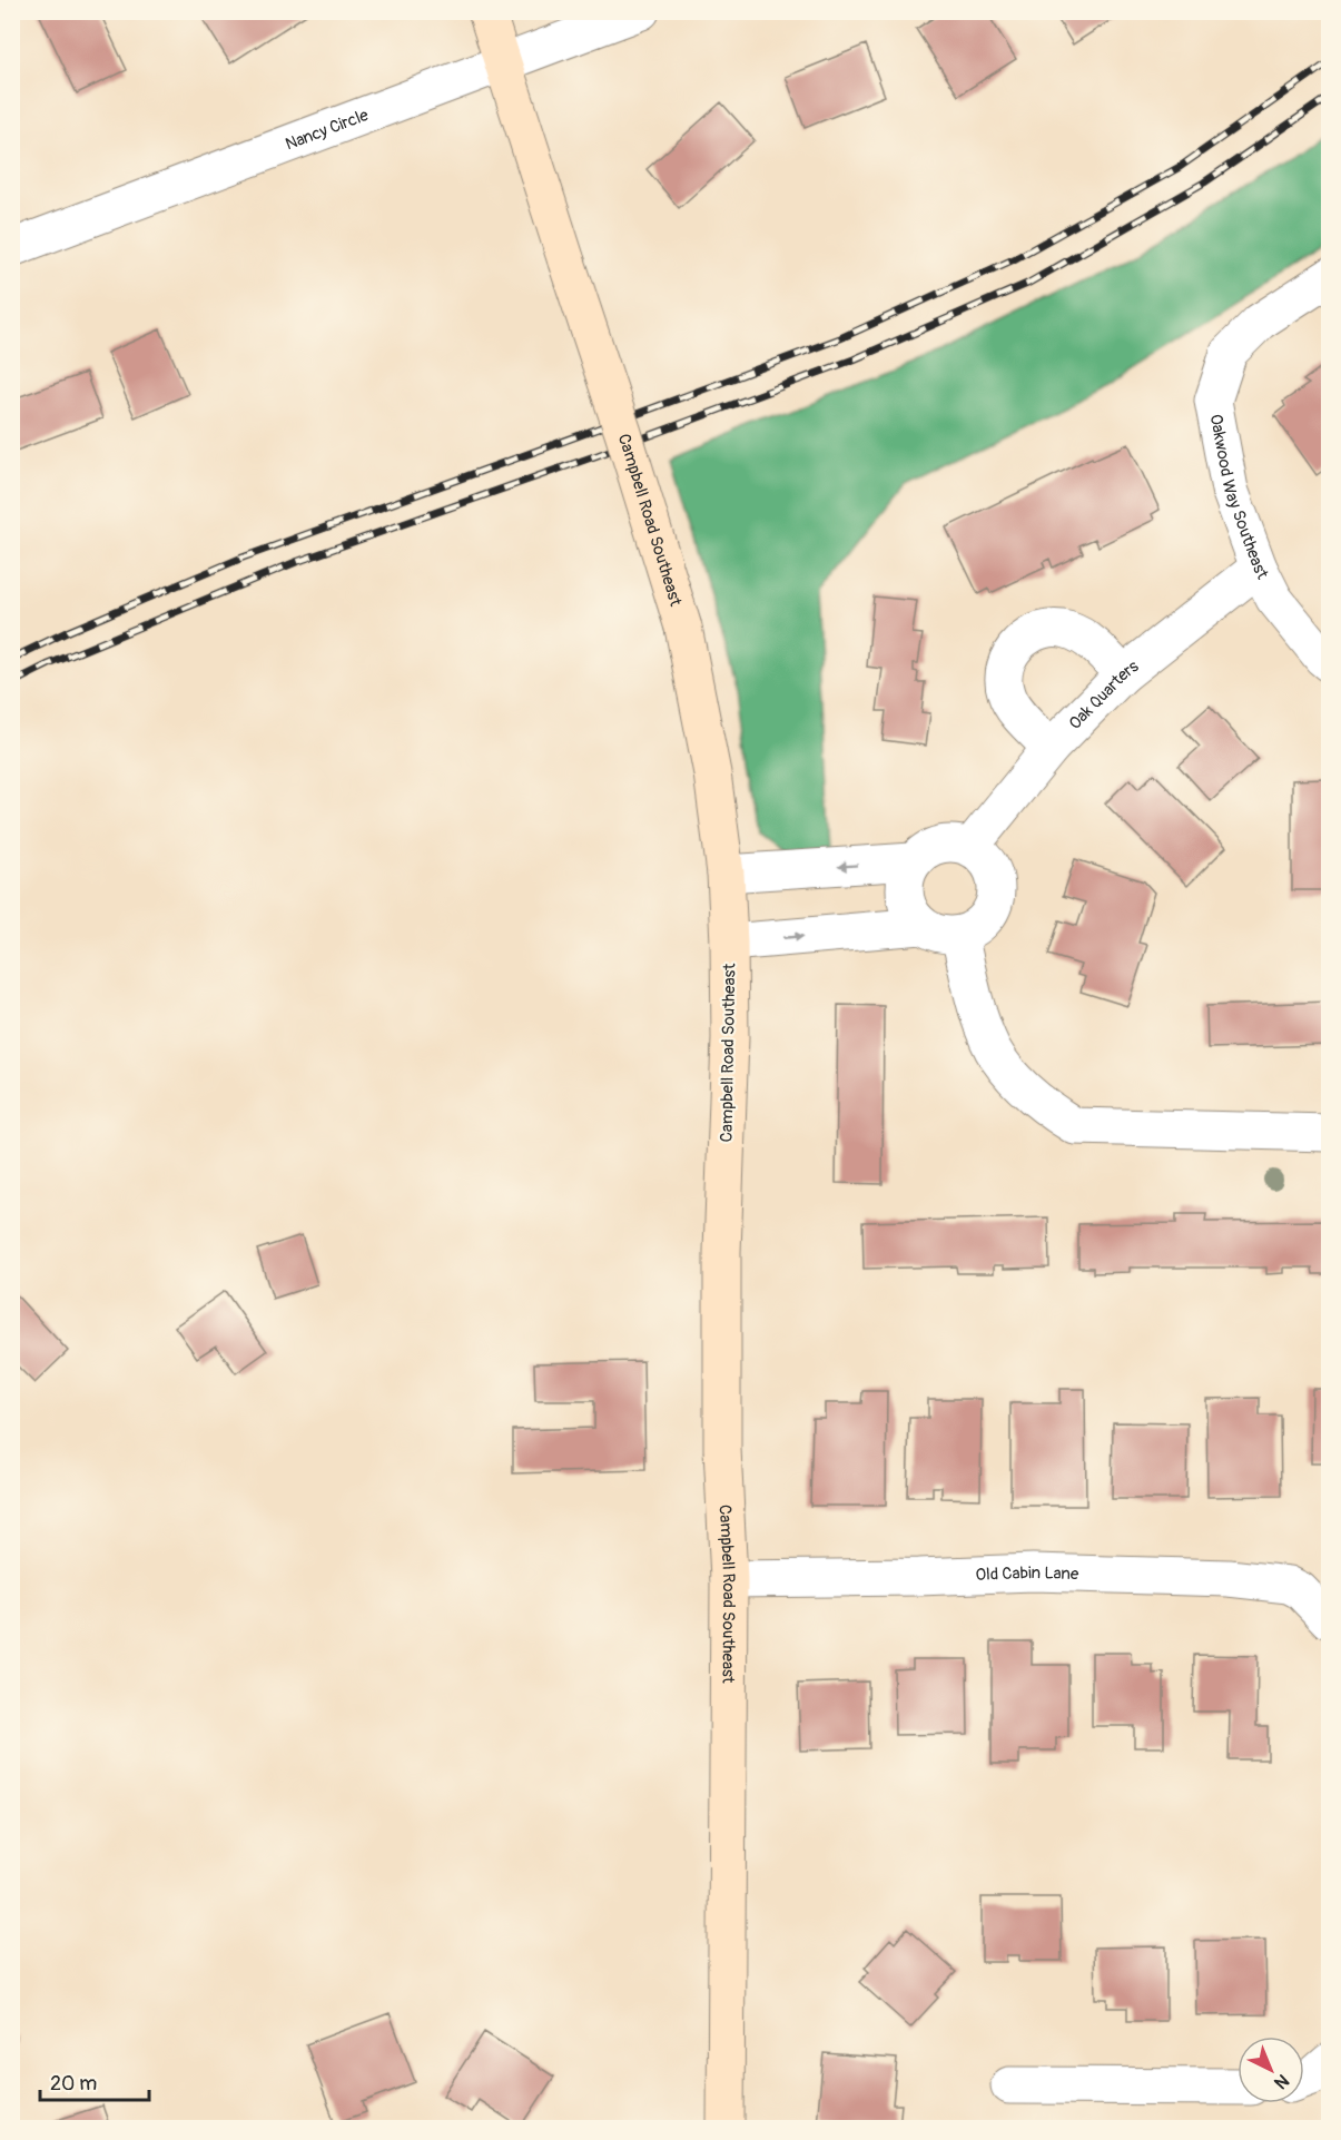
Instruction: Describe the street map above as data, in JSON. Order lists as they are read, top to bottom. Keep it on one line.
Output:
{"streets":{"street":["Nancy Circle","Oakwood Way Southeast","Campbell Road Southeast","Oak Quarters","Old Cabin Lane"]},"crossings":[["Nancy Circle","Campbell Road Southeast"],["Oakwood Way Southeast","Oak Quarters"],["Campbell Road Southeast","Old Cabin Lane"]],"scale_bar":"20 m","north":"bottom right"}
